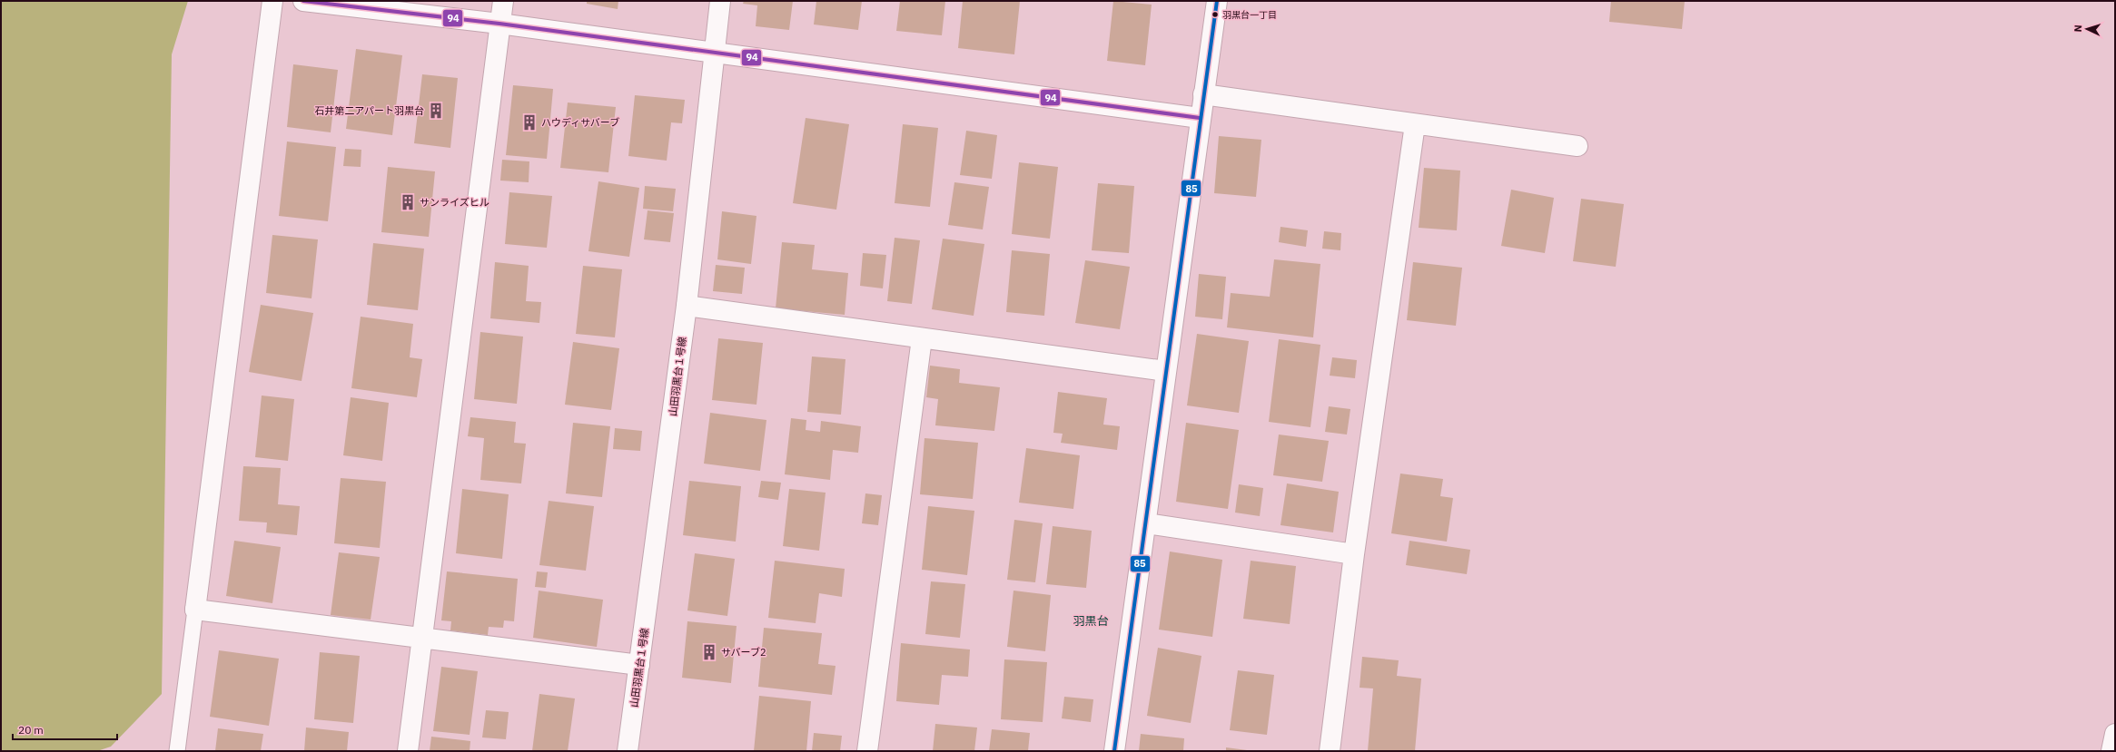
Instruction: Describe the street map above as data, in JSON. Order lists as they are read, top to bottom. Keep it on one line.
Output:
{"streets":{"street":["山田羽黒台１号線"]},"districts":["羽黒台"],"places":{"other":["羽黒台一丁目"],"building":["石井第二アパート羽黒台","ハウディサバーブ","サンライズヒル","サバーブ2"]},"lines":["transit line 94","transit line 85"],"scale_bar":"20 m","north":"left"}
